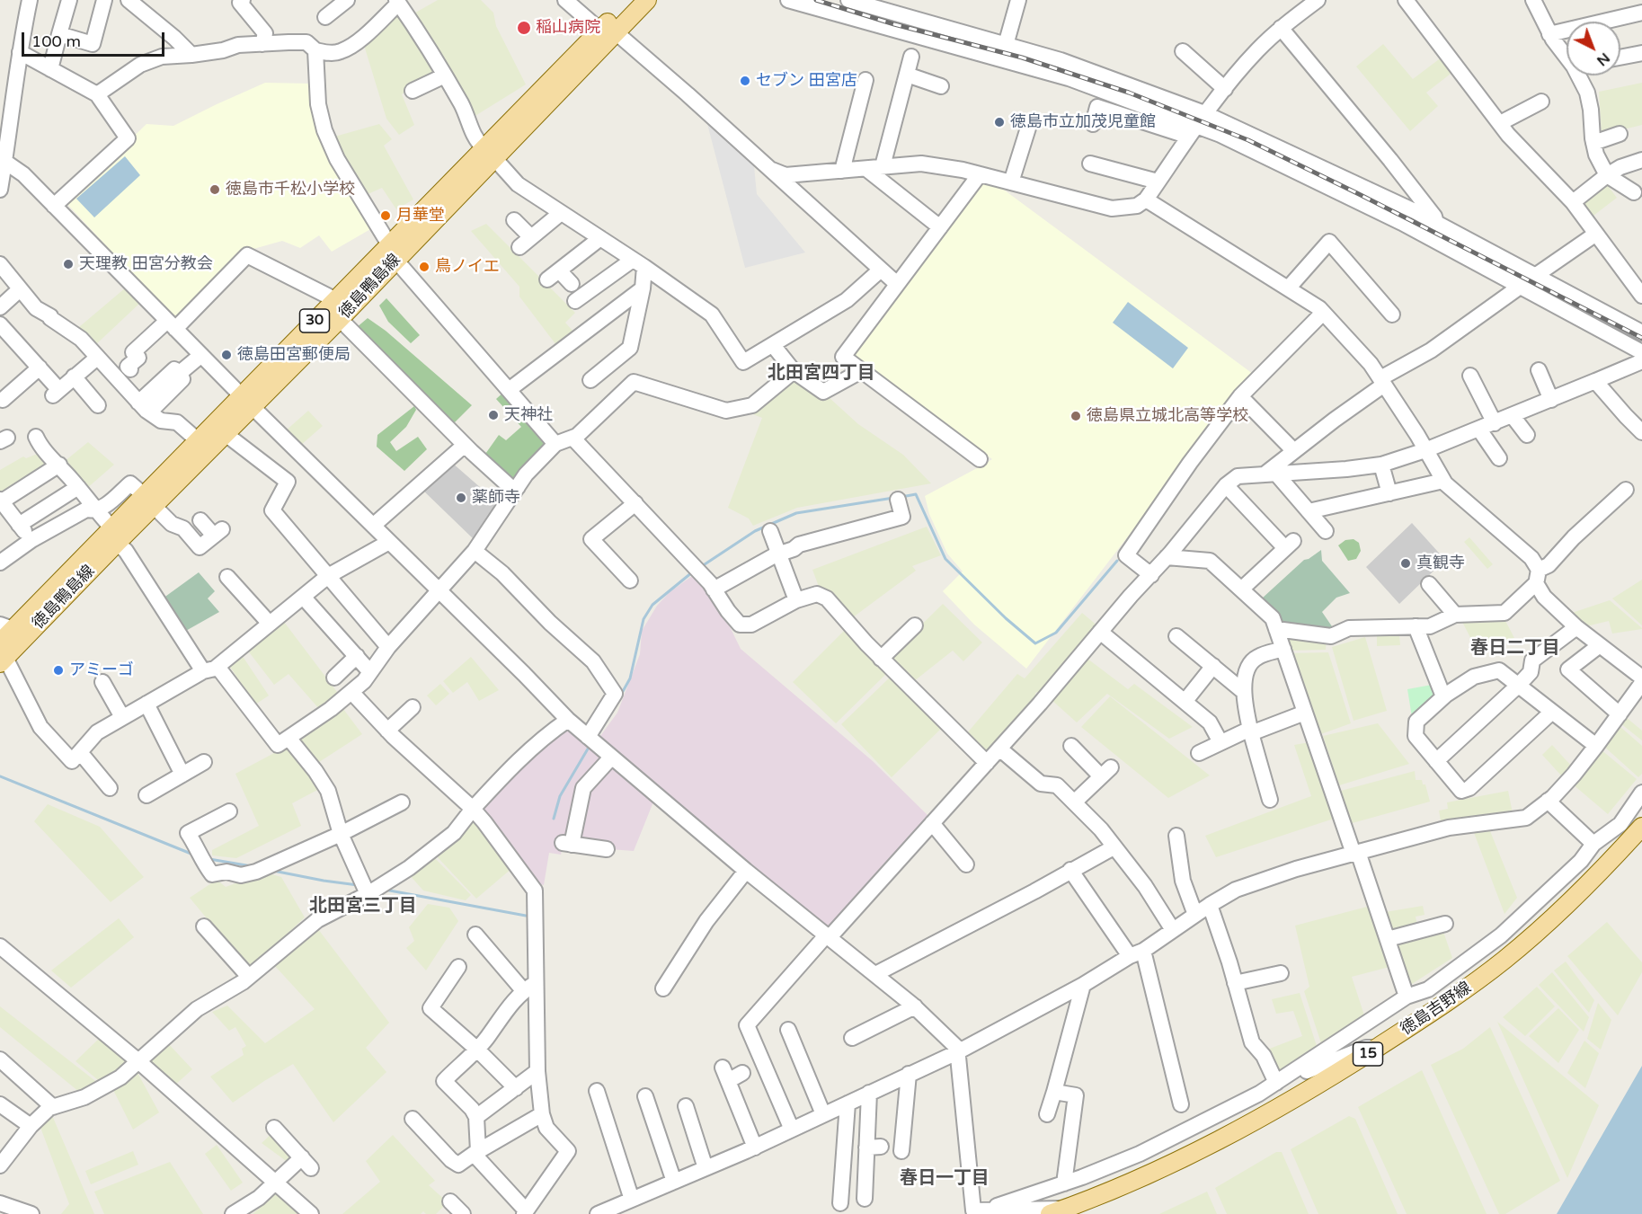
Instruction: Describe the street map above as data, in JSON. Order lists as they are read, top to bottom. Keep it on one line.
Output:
{"streets":{"main road":["徳島鴨島線","30","徳島吉野線","15"]},"districts":["北田宮四丁目","春日二丁目","北田宮三丁目","春日一丁目"],"places":["稲山病院","セブン 田宮店","徳島市立加茂児童館","徳島市千松小学校","月華堂","天理教 田宮分教会","鳥ノイエ","徳島田宮郵便局","天神社","徳島県立城北高等学校","薬師寺","真観寺","アミーゴ"],"scale_bar":"100 m","north":"bottom right"}
